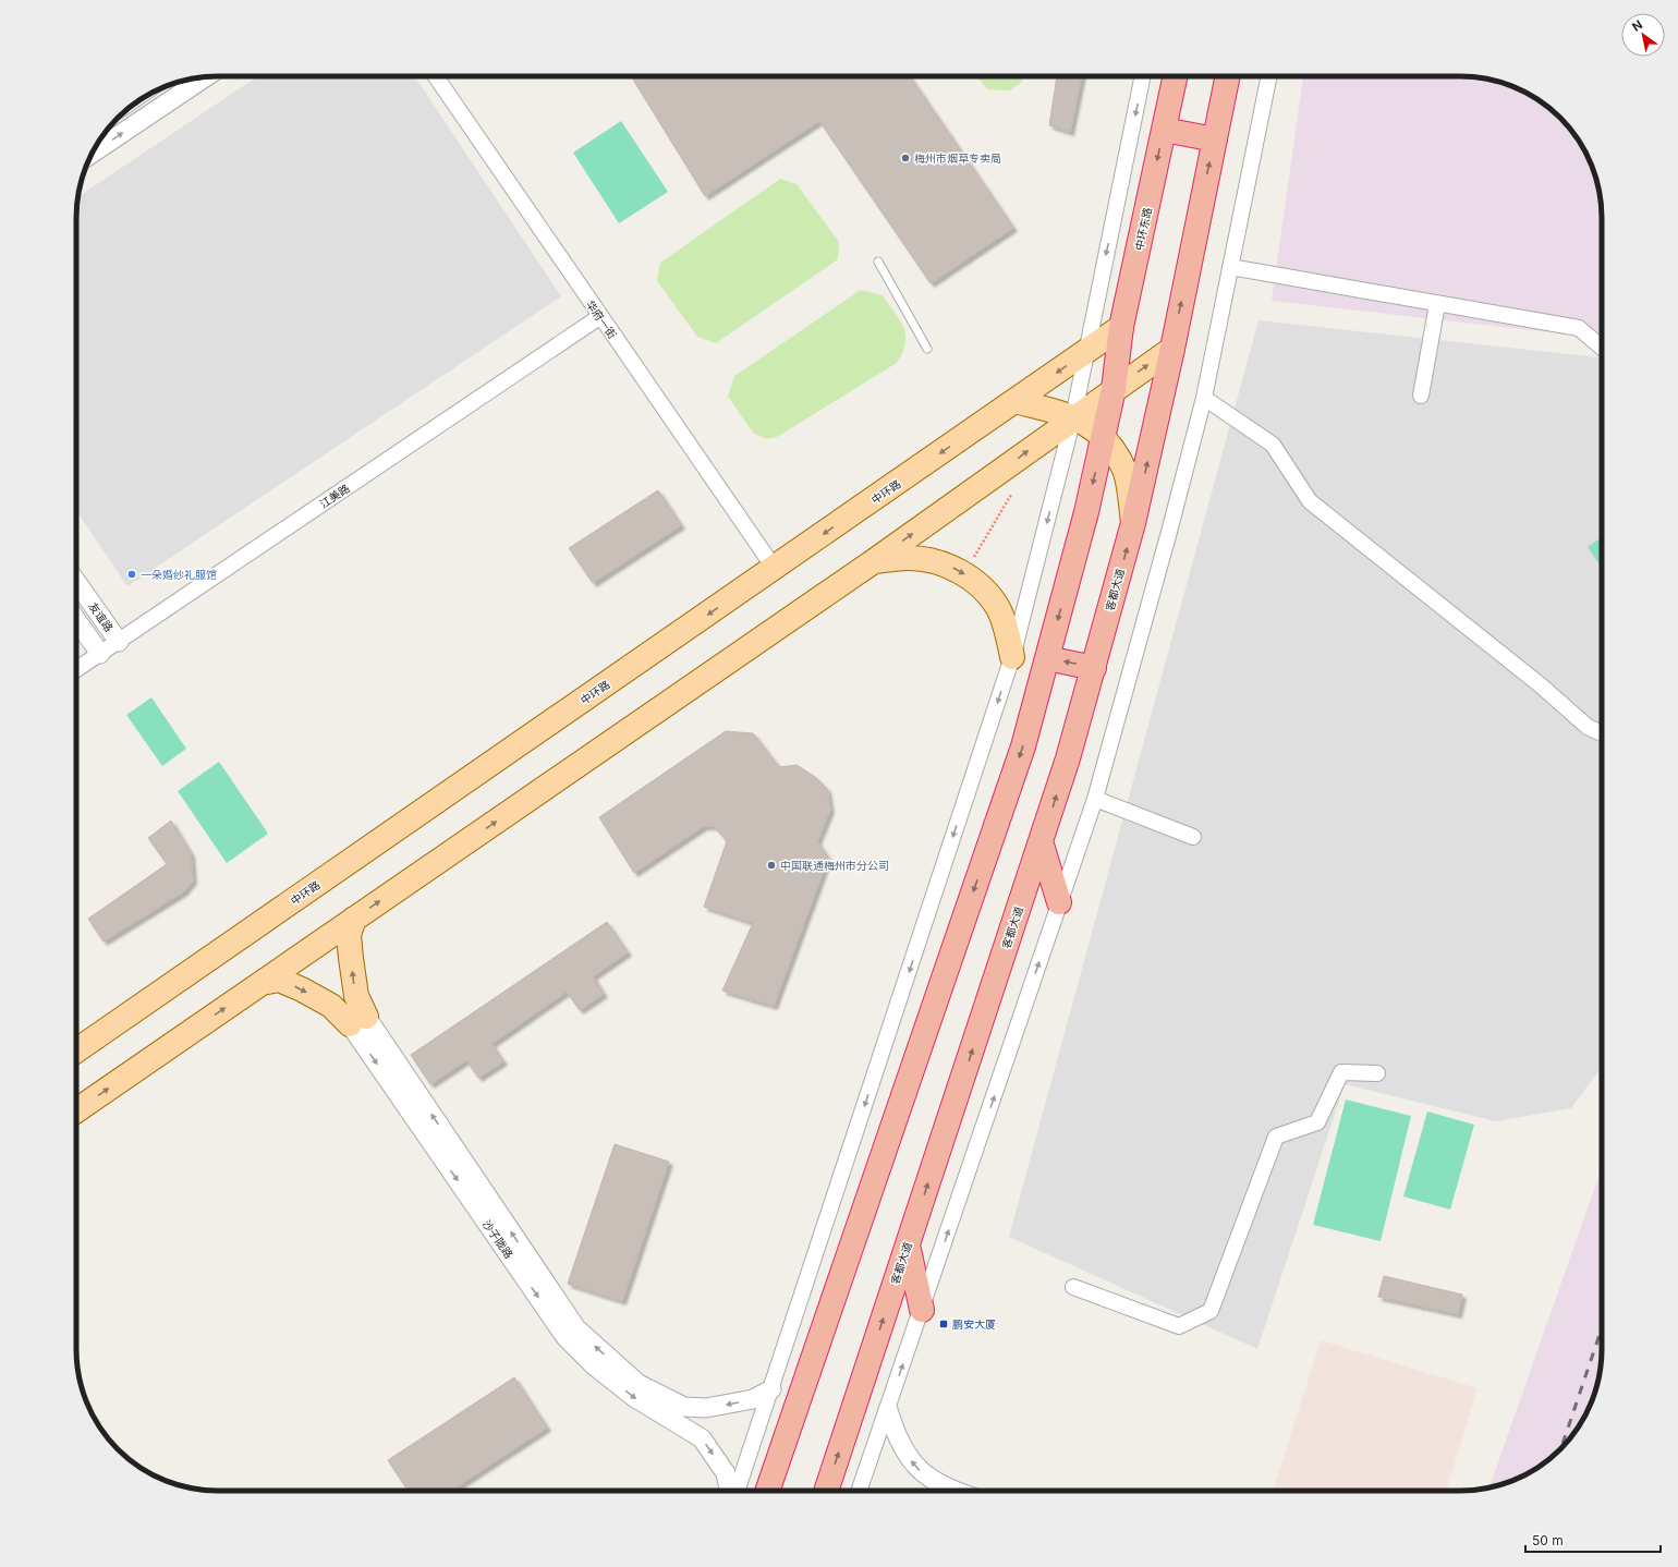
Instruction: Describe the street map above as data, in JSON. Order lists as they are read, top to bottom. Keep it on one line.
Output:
{"streets":{"highway":["中环东路","客都大道"],"main road":["中环路"],"street":["华府一街","江美路","友谊路","沙子陇路"]},"crossings":[["中环东路","中环路"],["华府一街","中环路"],["华府一街","江美路"],["江美路","友谊路"]],"places":{"other":["梅州市烟草专卖局","一朵婚纱礼服馆","中国联通梅州市分公司"],"transit":["鹏安大厦"]},"scale_bar":"50 m","north":"top left"}
